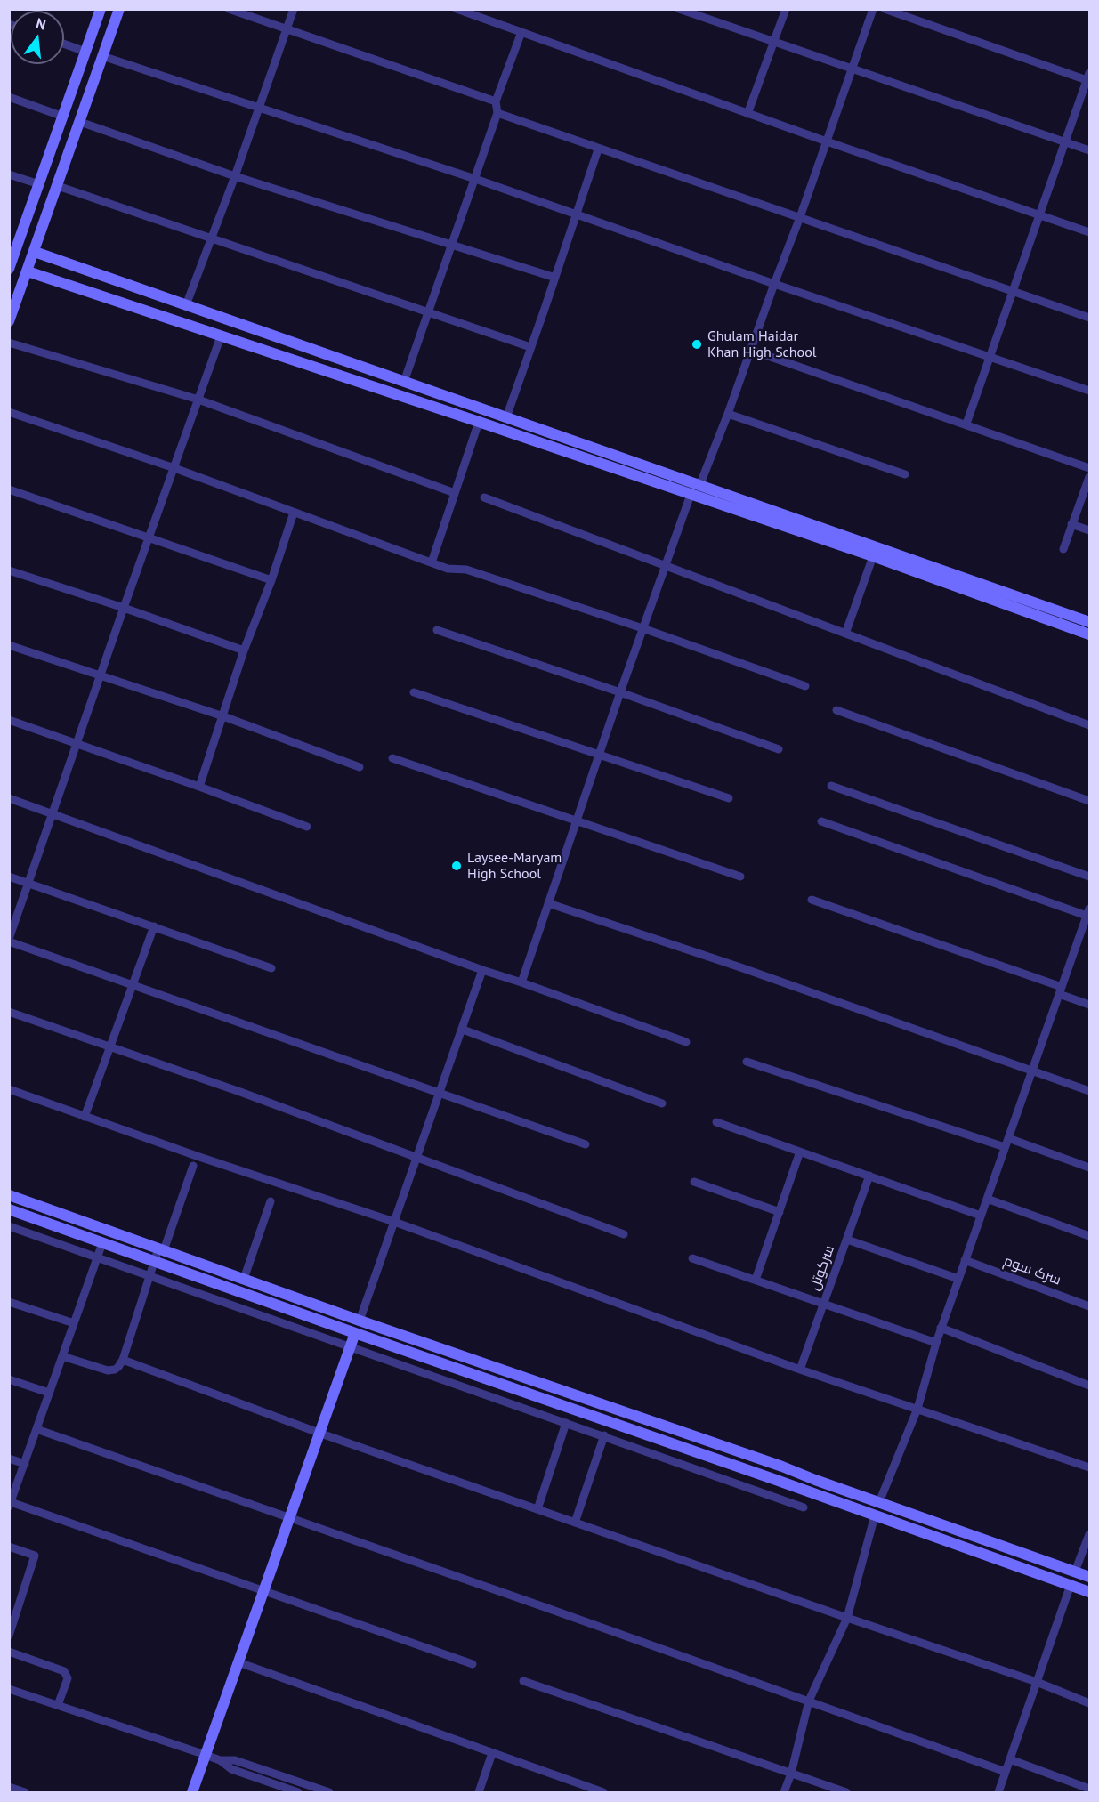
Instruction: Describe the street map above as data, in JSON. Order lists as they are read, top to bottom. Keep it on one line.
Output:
{"streets":{"street":["سرکوتل","سرک سوم"]},"places":["Ghulam Haidar Khan High School","Laysee-Maryam High School"],"north":"top"}
